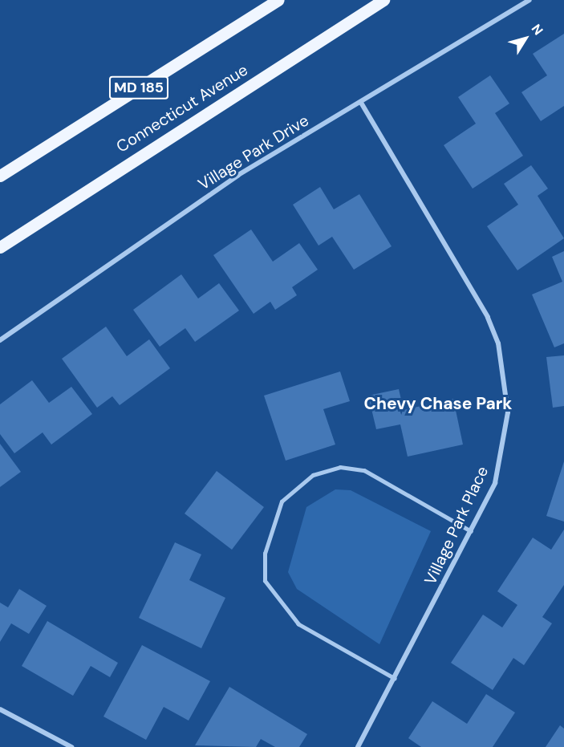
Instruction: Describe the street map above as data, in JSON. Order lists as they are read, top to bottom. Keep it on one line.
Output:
{"streets":{"main road":["MD 185","Connecticut Avenue"],"street":["Village Park Drive","Village Park Place"]},"crossings":[["Village Park Drive","Village Park Place"]],"districts":["Chevy Chase Park"],"north":"top right"}
